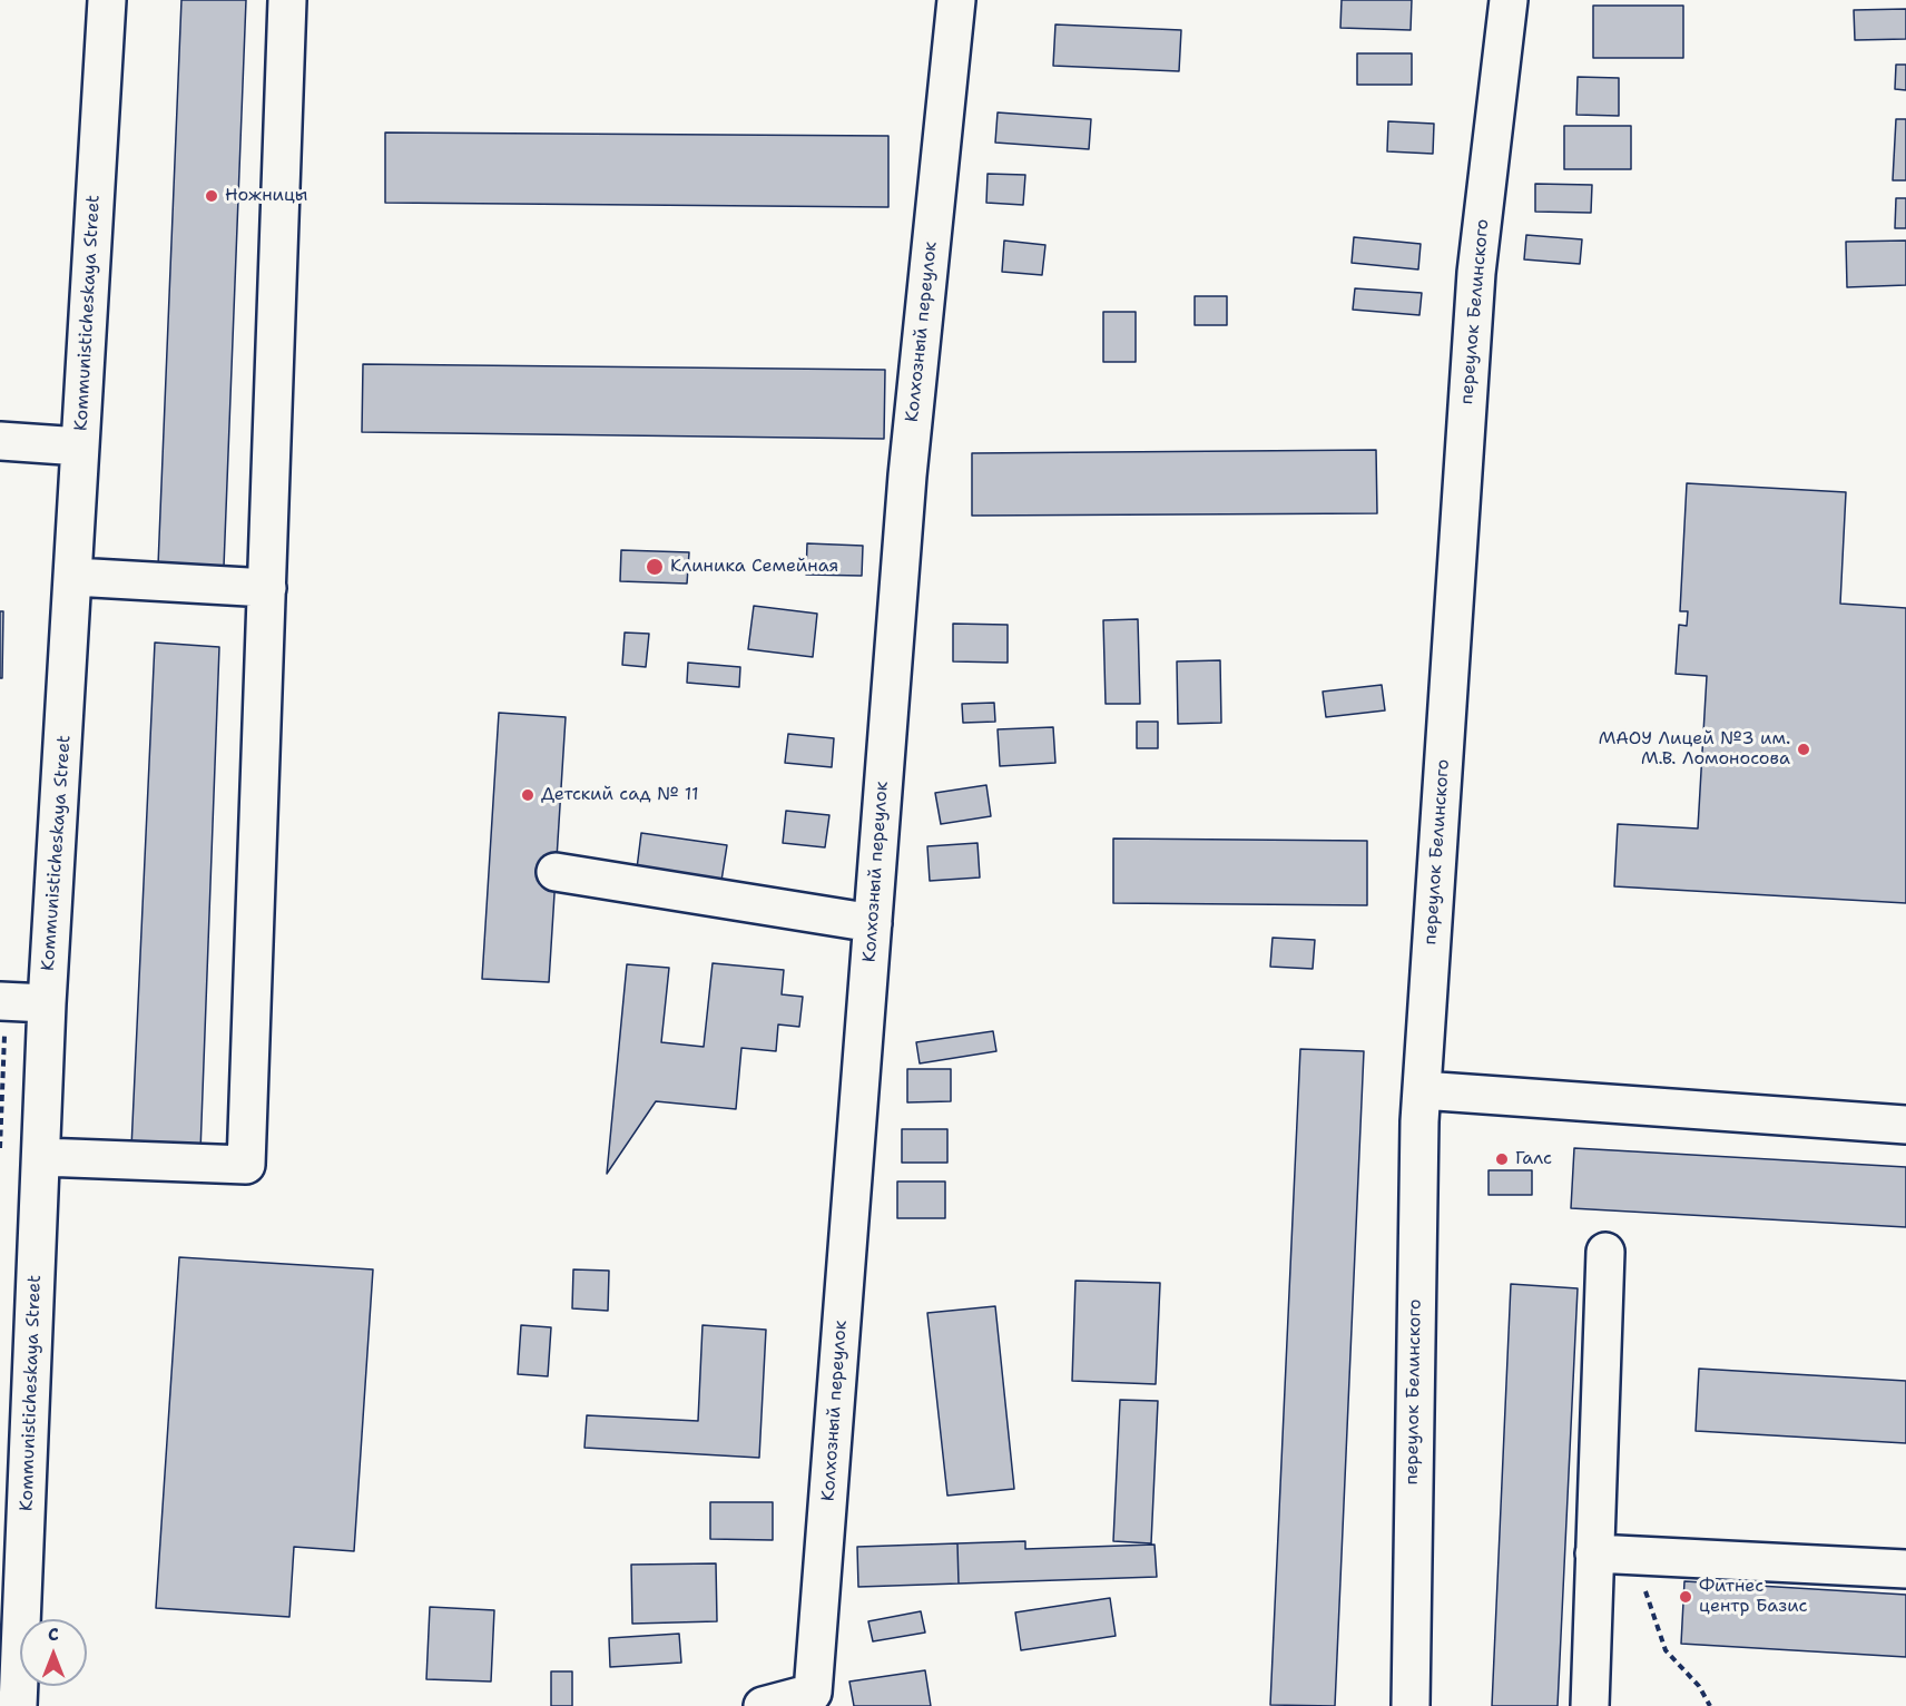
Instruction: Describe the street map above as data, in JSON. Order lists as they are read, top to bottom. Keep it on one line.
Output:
{"streets":{"street":["переулок Белинского","Kommunisticheskaya Street","Колхозный переулок"]},"places":["Ножницы","Клиника Семейная","МАОУ Лицей №3 им. М.В. Ломоносова","Детский сад № 11","Галс","Фитнес центр Базис"],"north":"top"}
